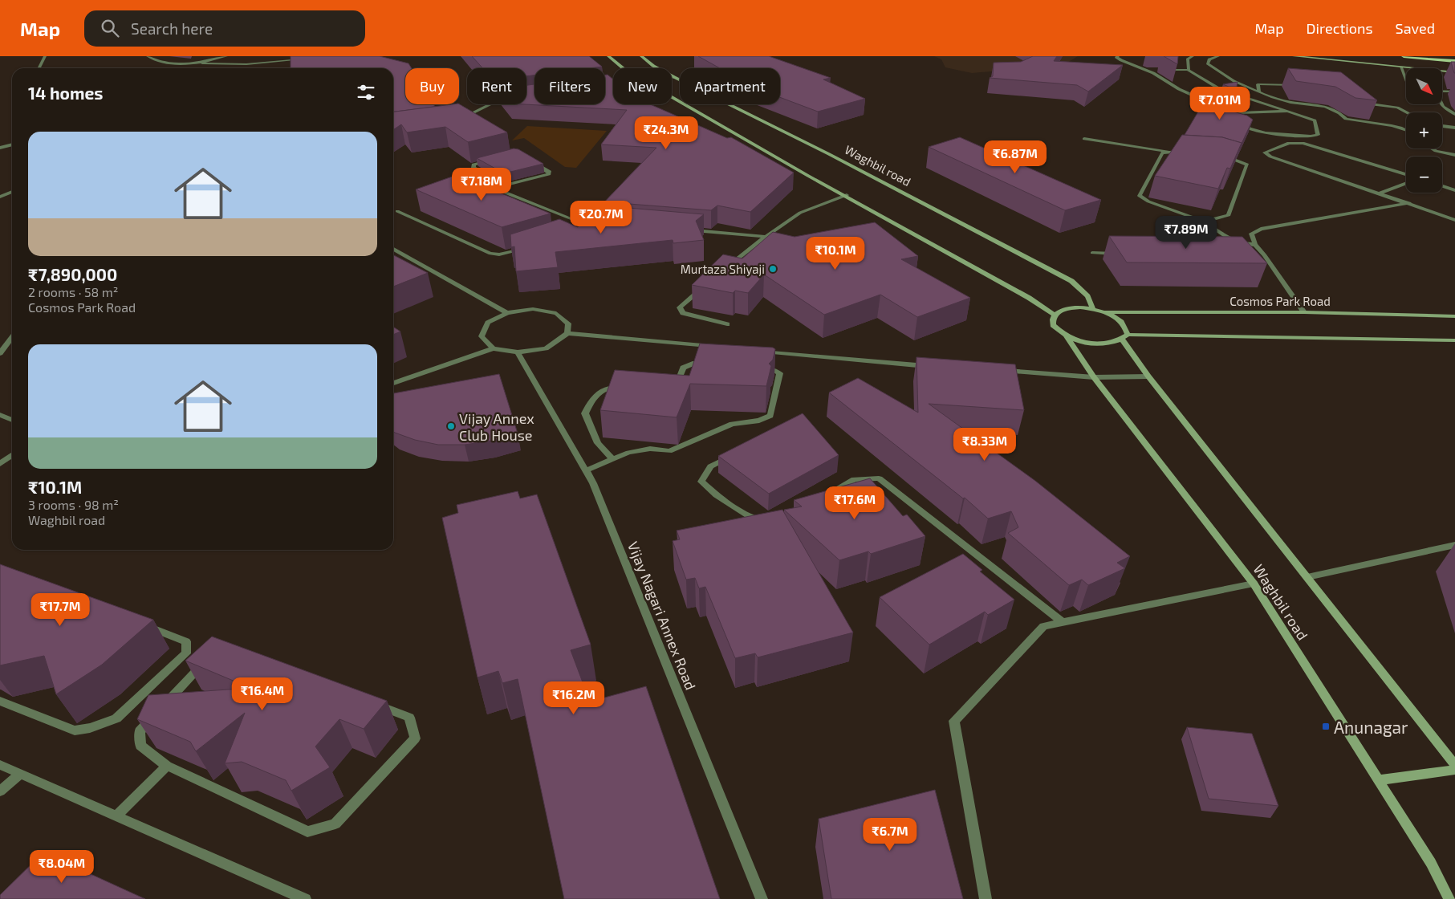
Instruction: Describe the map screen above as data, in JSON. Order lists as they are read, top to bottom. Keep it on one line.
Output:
{"streets":{"main road":["Waghbil road","Cosmos Park Road"],"street":["Vijay Nagari Annex Road"]},"places":{"other":["Murtaza Shiyaji","Vijay Annex Club House"],"transit":["Anunagar"]},"north":"bottom right","page":{"header":"Map","search":"Search here","nav":["Map","Directions","Saved"],"map_buttons":["+","−"],"chip":["Buy","Rent","Filters","New","Apartment"],"heading":"14 homes","price":["₹7.01M","₹24.3M","₹6.87M","₹7.18M","₹20.7M","₹7.89M","₹10.1M","₹8.33M","₹17.6M","₹17.7M","₹16.4M","₹16.2M","₹6.7M","₹8.04M"],"list":[{"name":"₹7,890,000","note":"2 rooms · 58 m² · Cosmos Park Road"},{"name":"₹10.1M","note":"3 rooms · 98 m² · Waghbil road"}]}}
